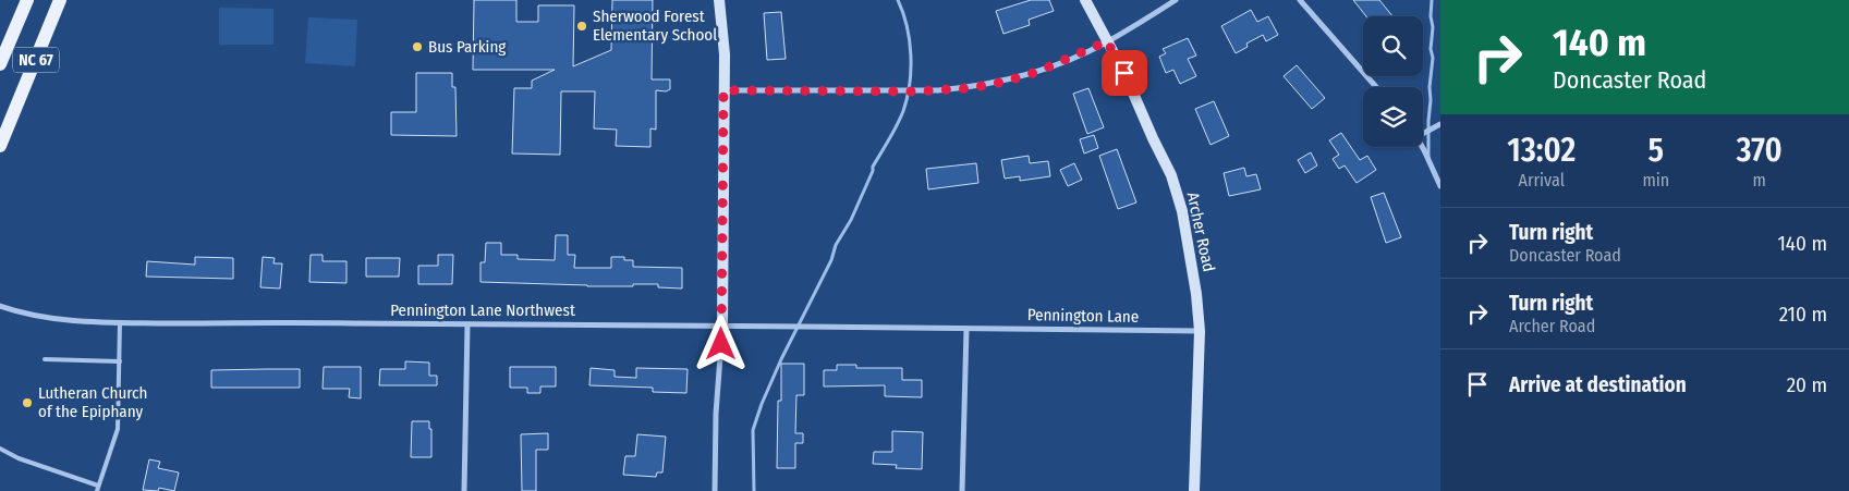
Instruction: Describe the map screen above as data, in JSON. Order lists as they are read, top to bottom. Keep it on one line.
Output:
{"streets":{"main road":["NC 67"],"street":["Archer Road","Pennington Lane Northwest","Pennington Lane"]},"crossings":[["Archer Road","Pennington Lane"],["Pennington Lane Northwest","Pennington Lane"]],"places":["Sherwood Forest Elementary School","Bus Parking","Lutheran Church of the Epiphany"],"page":{"turn":["140 m","Doncaster Road"],"eta":["13:02","Arrival","5","min","370","m"],"list":[{"name":"Turn right","note":"Doncaster Road","value":"140 m"},{"name":"Turn right","note":"Archer Road","value":"210 m"},{"name":"Arrive at destination","value":"20 m"}]}}
